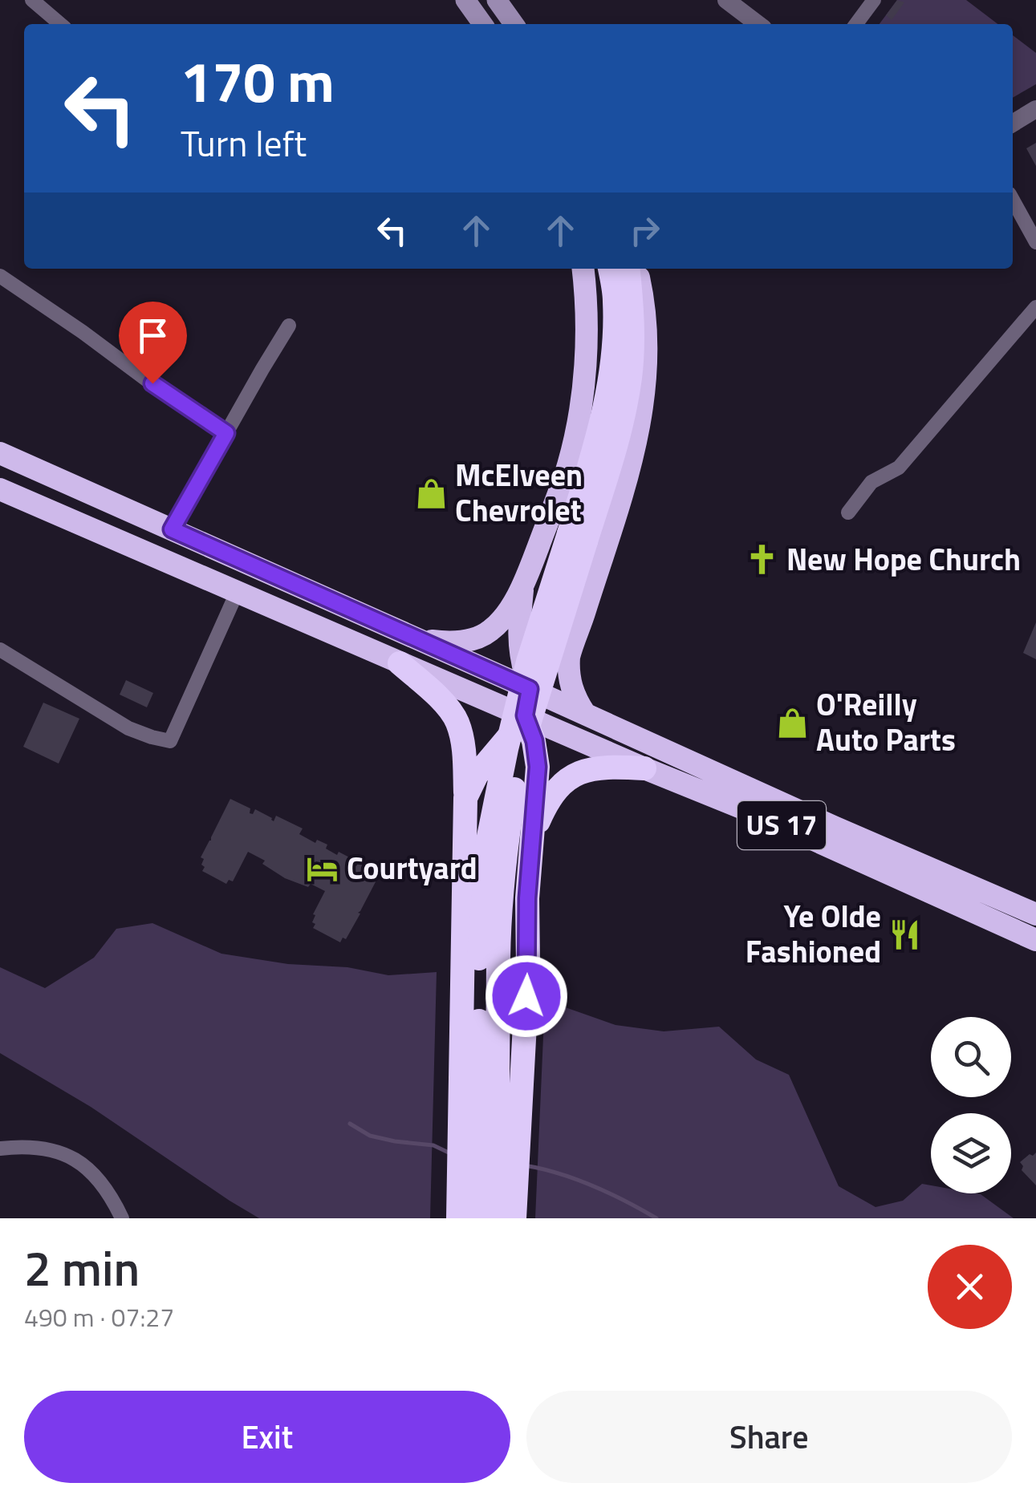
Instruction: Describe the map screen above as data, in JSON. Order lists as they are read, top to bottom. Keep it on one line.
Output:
{"streets":{"highway":["US 17"]},"places":{"shop":["McElveen Chevrolet","O'Reilly Auto Parts"],"church":["New Hope Church"],"hotel":["Courtyard"],"restaurant":["Ye Olde Fashioned"]},"page":{"turn":["170 m","Turn left"],"heading":["2 min","490 m · 07:27"],"buttons":["Exit","Share"]}}
